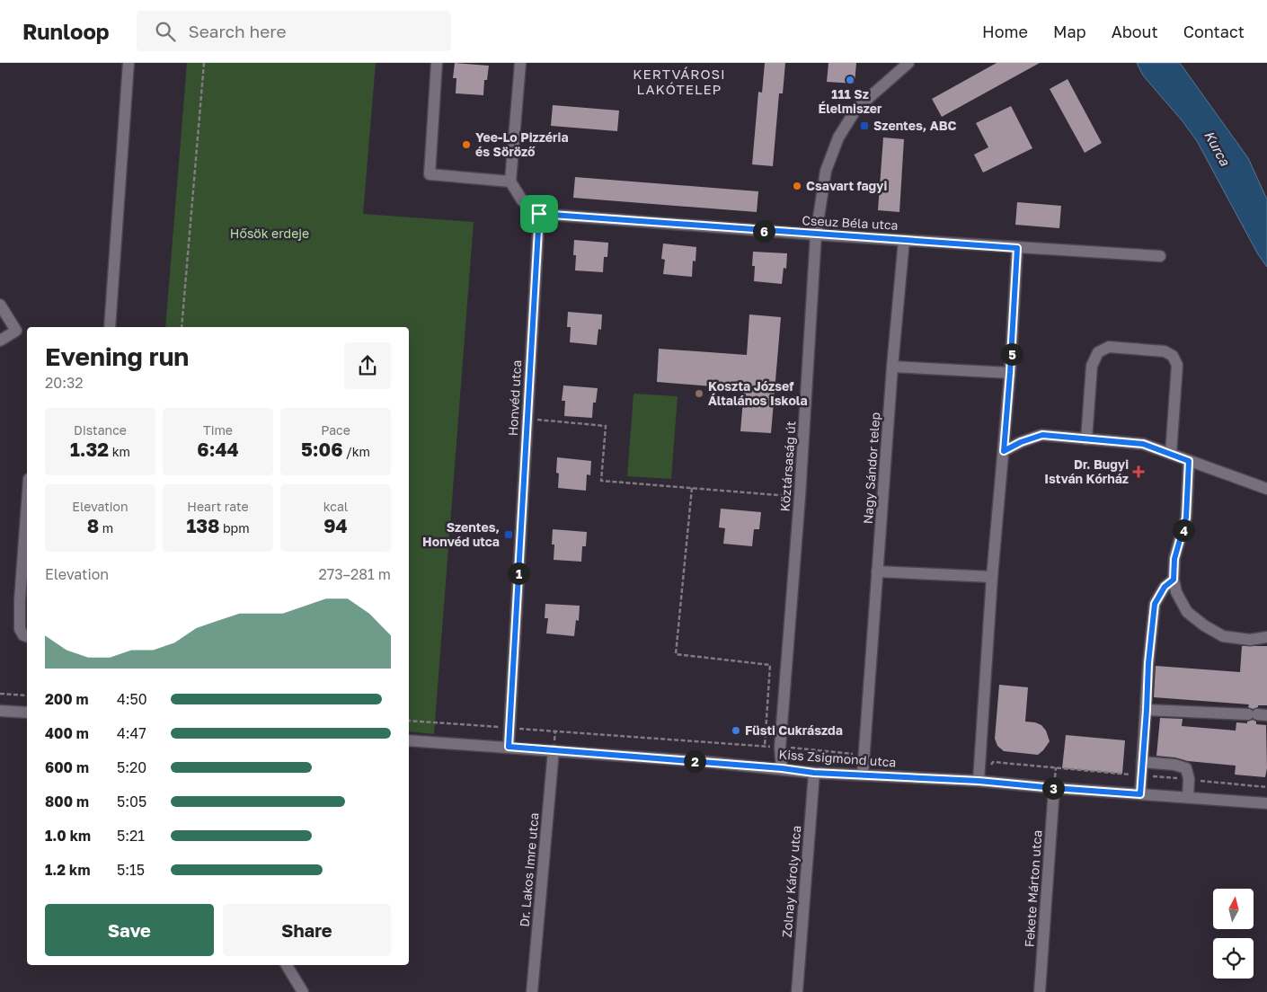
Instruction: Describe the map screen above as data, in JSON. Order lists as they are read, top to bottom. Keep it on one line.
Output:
{"streets":{"street":["Cseuz Béla utca","Honvéd utca","Köztársaság út","Nagy Sándor telep","Kiss Zsigmond utca","Dr. Lakos Imre utca","Zolnay Károly utca","Fekete Márton utca"]},"crossings":[["Cseuz Béla utca","Honvéd utca"],["Cseuz Béla utca","Köztársaság út"],["Cseuz Béla utca","Nagy Sándor telep"],["Honvéd utca","Kiss Zsigmond utca"],["Köztársaság út","Kiss Zsigmond utca"],["Nagy Sándor telep","Kiss Zsigmond utca"],["Kiss Zsigmond utca","Dr. Lakos Imre utca"],["Kiss Zsigmond utca","Zolnay Károly utca"],["Kiss Zsigmond utca","Fekete Márton utca"]],"districts":["KERTVÁROSI LAKÓTELEP"],"water":["Kurca"],"parks":["Hősök erdeje"],"places":{"other":["111 Sz Élelmiszer","Yee-Lo Pizzéria és Söröző","Csavart fagyi","Koszta József Általános Iskola","Füsti Cukrászda"],"transit":["Szentes, ABC","Szentes, Honvéd utca"],"health":["Dr. Bugyi István Kórház"]},"north":"top","page":{"header":"Runloop","search":"Search here","nav":["Home","Map","About","Contact"],"pins":["6","5","4","1","2","3"],"heading":["Evening run","20:32"],"stats":[["Distance","1.32 km"],["Time","6:44"],["Pace","5:06 /km"],["Elevation","8 m"],["Heart rate","138 bpm"],["kcal","94"]],"chart":["Elevation","273–281 m"],"list":[{"name":"200 m","note":"4:50"},{"name":"400 m","note":"4:47"},{"name":"600 m","note":"5:20"},{"name":"800 m","note":"5:05"},{"name":"1.0 km","note":"5:21"},{"name":"1.2 km","note":"5:15"}],"buttons":["Save","Share"]}}
